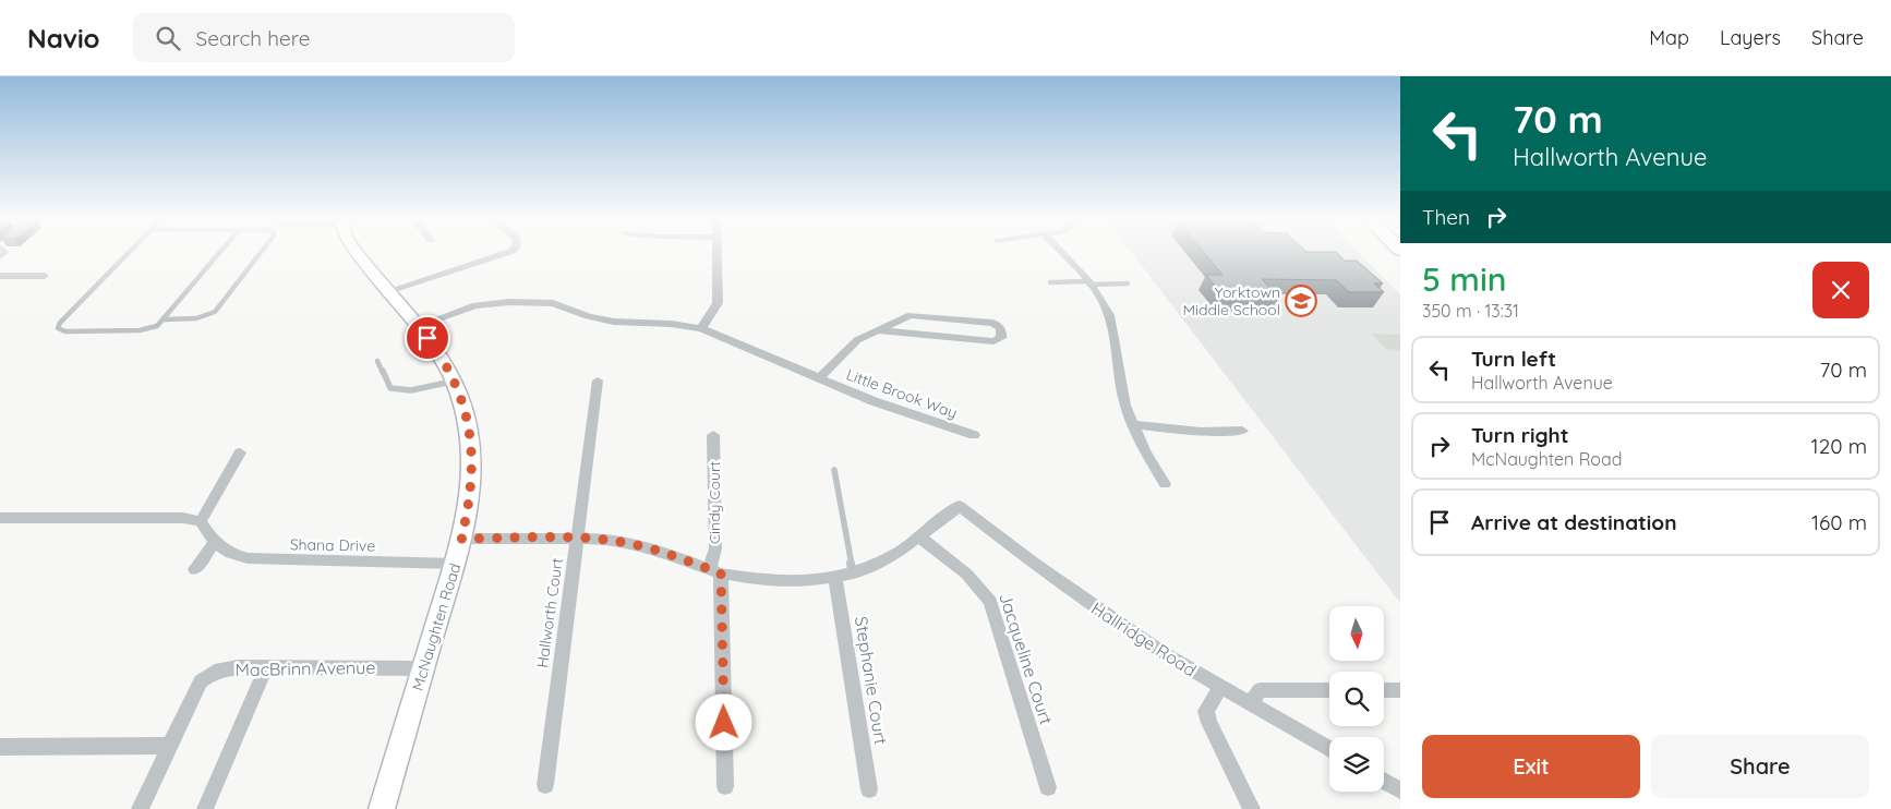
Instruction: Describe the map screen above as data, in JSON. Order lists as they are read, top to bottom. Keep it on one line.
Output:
{"streets":{"street":["Little Brook Way","Cindy Court","Shana Drive","Hallworth Court","McNaughten Road","Hallridge Road","Jacqueline Court","MacBrinn Avenue","Stephanie Court"]},"crossings":[["Little Brook Way","McNaughten Road"],["Shana Drive","McNaughten Road"],["McNaughten Road","MacBrinn Avenue"],["Hallridge Road","Jacqueline Court"]],"places":{"school or university":["Yorktown Middle School"]},"north":"bottom","page":{"header":"Navio","search":"Search here","nav":["Map","Layers","Share"],"turn":["70 m","Hallworth Avenue"],"then":"Then","heading":["5 min","350 m · 13:31"],"list":[{"name":"Turn left","note":"Hallworth Avenue","value":"70 m"},{"name":"Turn right","note":"McNaughten Road","value":"120 m"},{"name":"Arrive at destination","value":"160 m"}],"buttons":["Exit","Share"]}}
